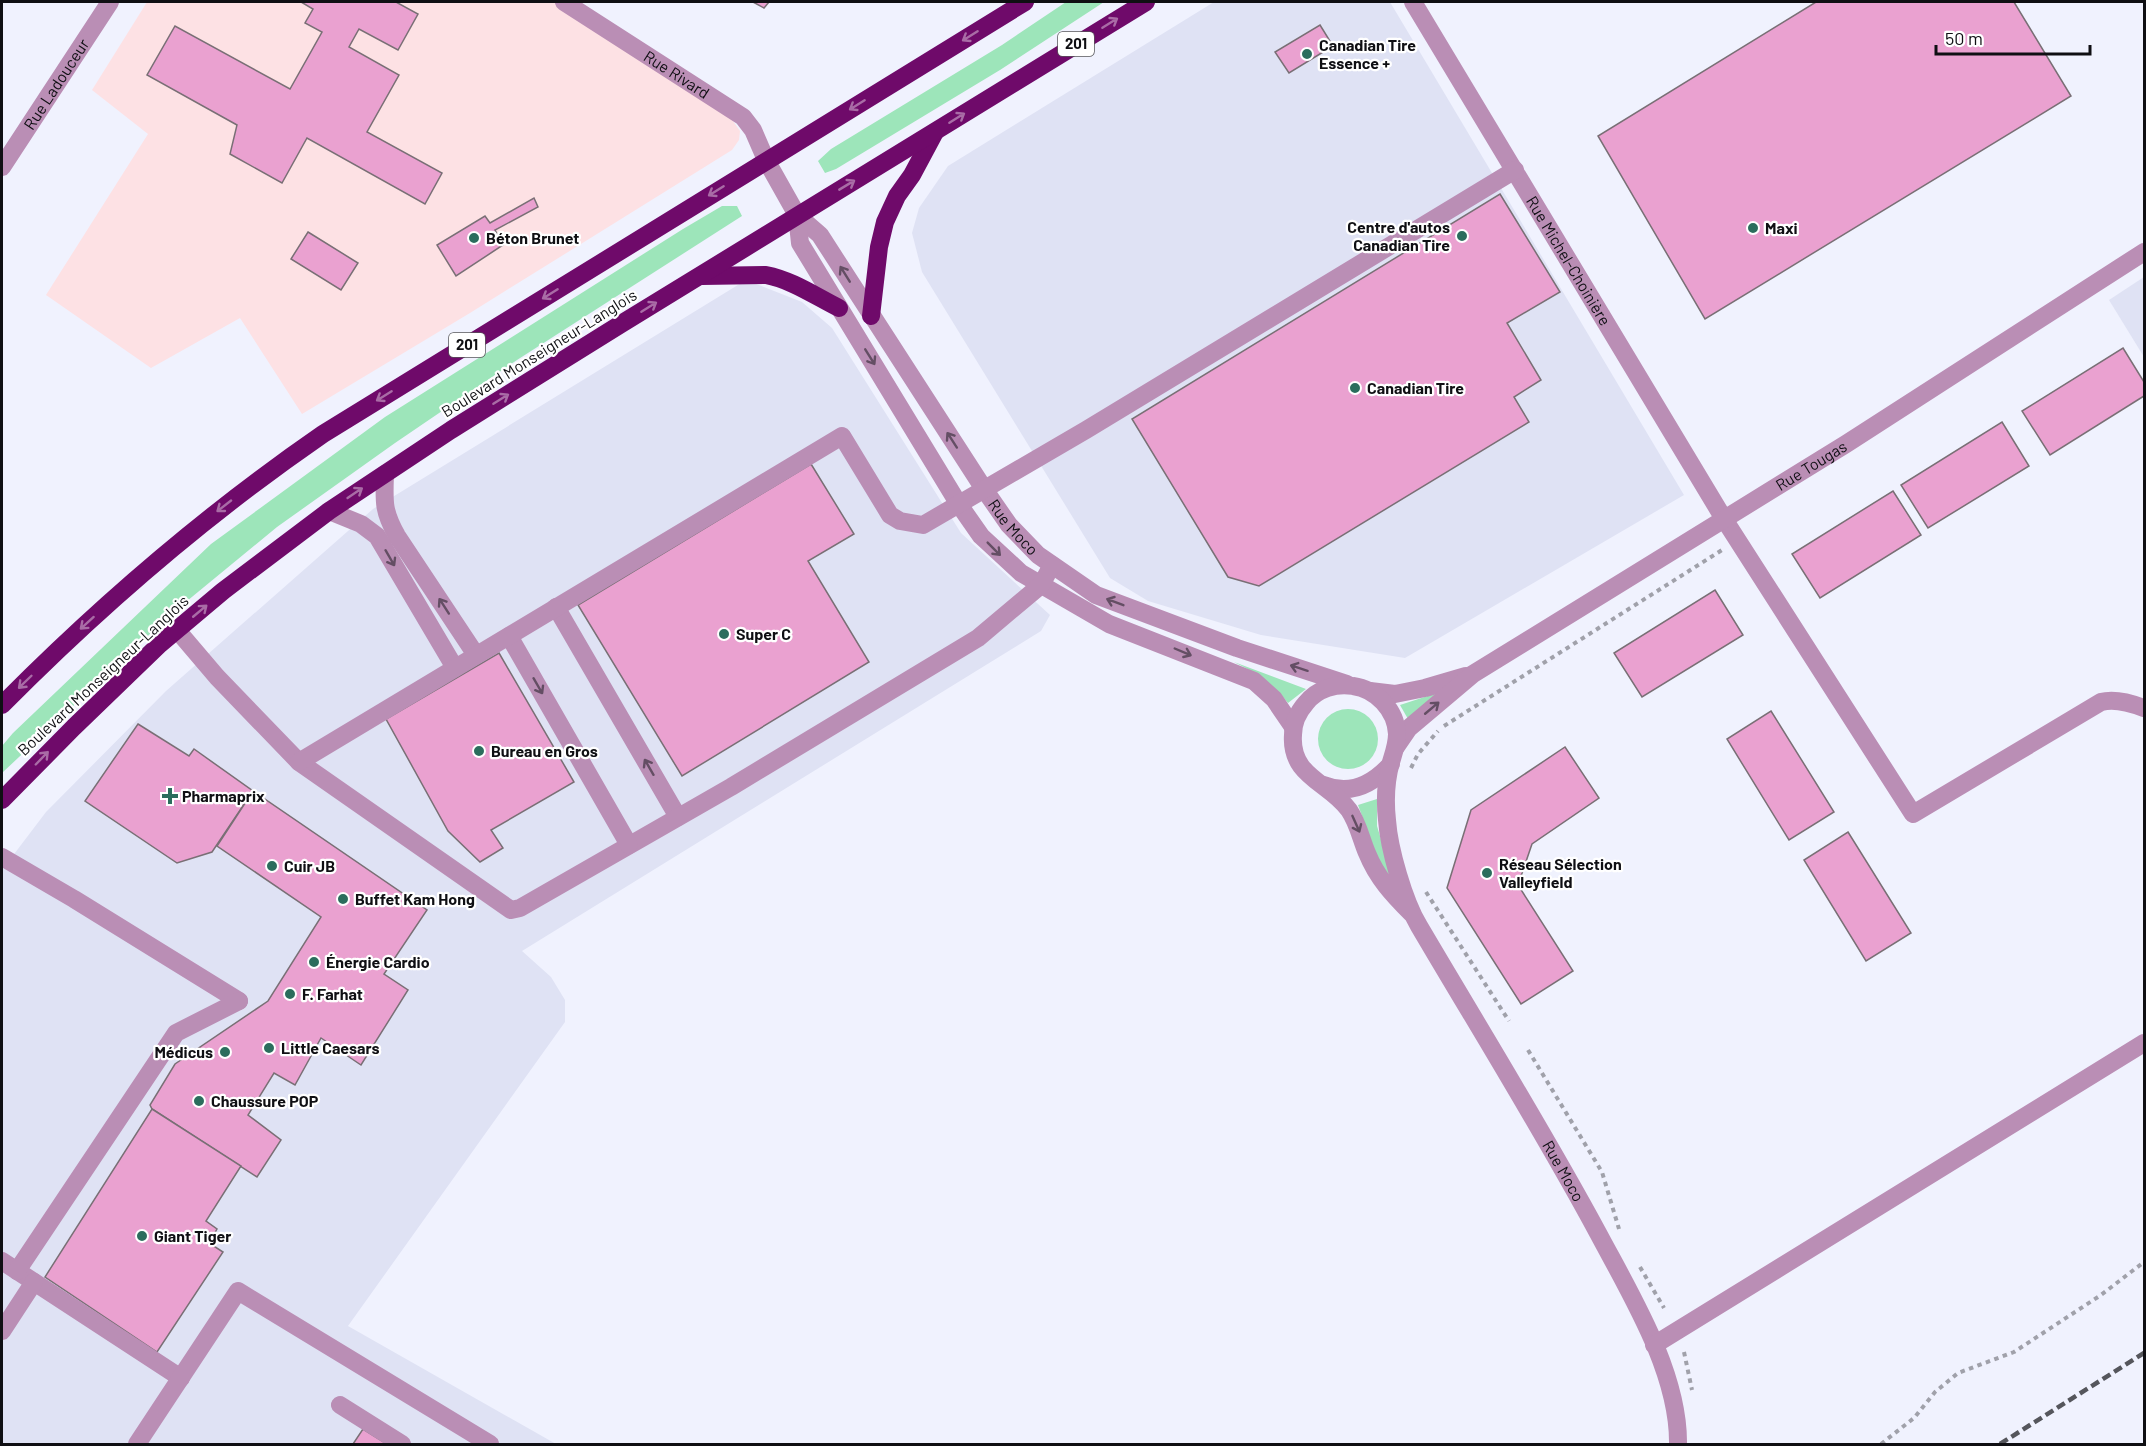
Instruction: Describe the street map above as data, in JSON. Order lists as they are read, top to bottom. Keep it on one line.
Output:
{"streets":{"highway":["201","Boulevard Monseigneur-Langlois"],"street":["Rue Rivard","Rue Ladouceur","Rue Michel-Choinière","Rue Tougas","Rue Moco"]},"crossings":[["201","Rue Rivard"],["201","Rue Moco"],["Rue Rivard","Rue Moco"],["Rue Michel-Choinière","Rue Tougas"],["Boulevard Monseigneur-Langlois","Rue Moco"],["Rue Tougas","Rue Moco"]],"places":{"other":["Canadian Tire Essence +","Maxi","Centre d'autos Canadian Tire","Béton Brunet","Canadian Tire","Super C","Bureau en Gros","Cuir JB","Réseau Sélection Valleyfield","Buffet Kam Hong","Énergie Cardio","F. Farhat","Little Caesars","Médicus","Chaussure POP","Giant Tiger"],"health":["Pharmaprix"]},"scale_bar":"50 m"}
